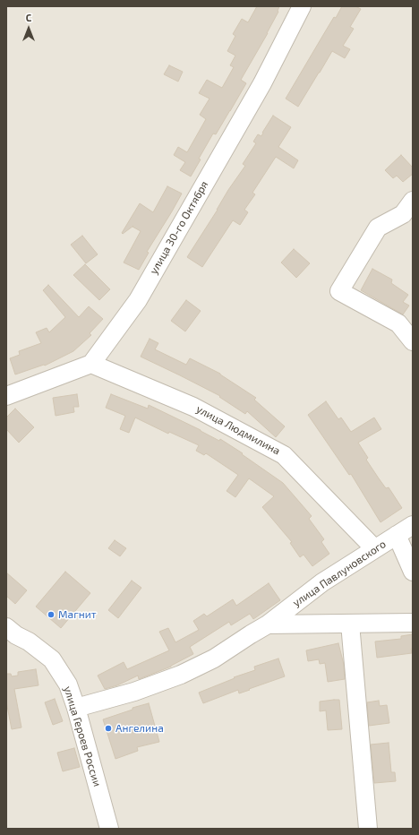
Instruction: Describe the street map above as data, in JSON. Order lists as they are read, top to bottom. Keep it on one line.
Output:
{"streets":{"street":["улица 30-го Октября","улица Людмилина","улица Павлуновского","улица Героев России"]},"crossings":[["улица 30-го Октября","улица Людмилина"],["улица Людмилина","улица Павлуновского"],["улица Павлуновского","улица Героев России"]],"places":["Магнит","Ангелина"],"north":"top"}
